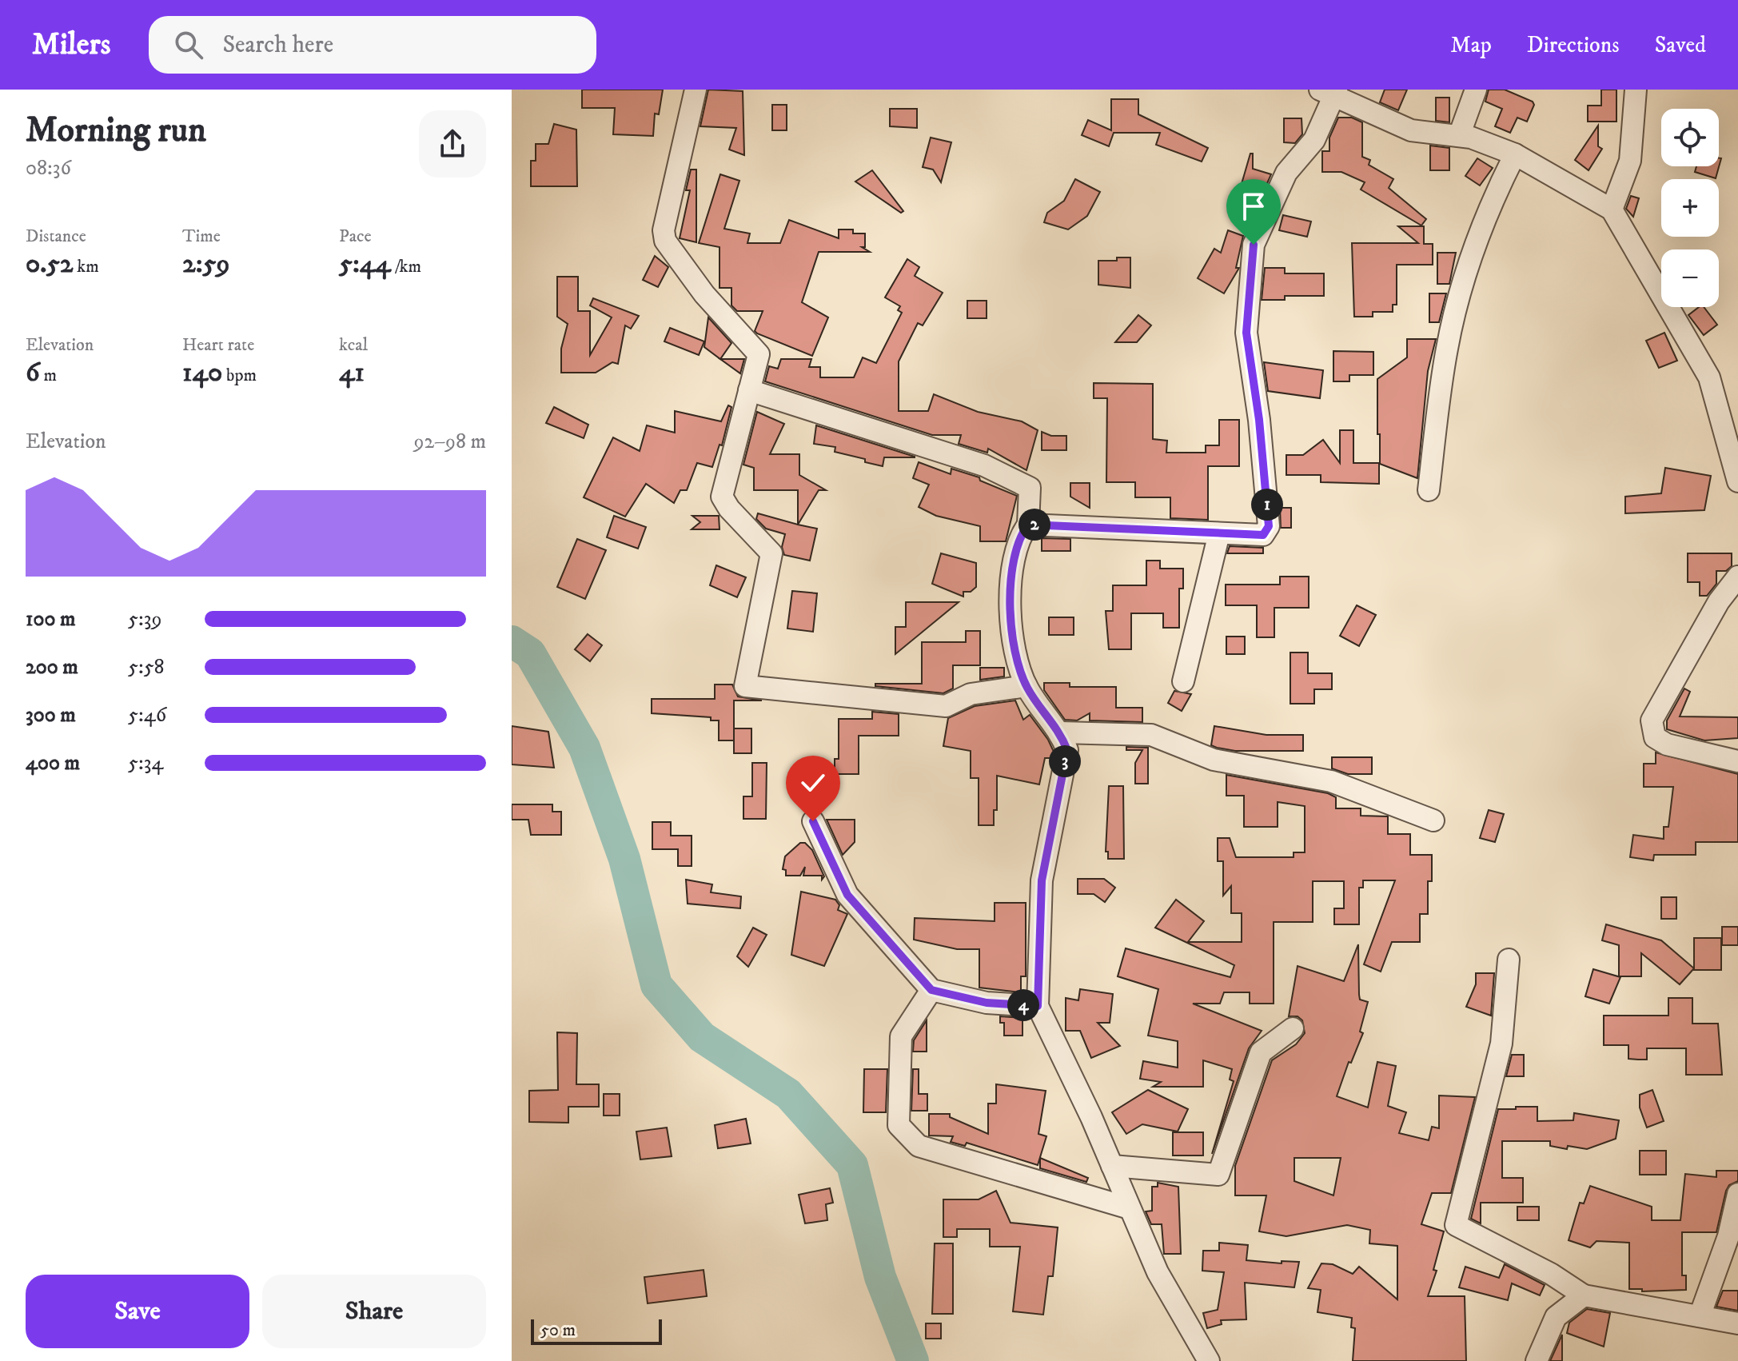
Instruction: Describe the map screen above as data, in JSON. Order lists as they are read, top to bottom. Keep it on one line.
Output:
{"scale_bar":"50 m","page":{"header":"Milers","search":"Search here","nav":["Map","Directions","Saved"],"heading":["Morning run","08:36"],"map_buttons":["+","−"],"stats":[["Distance","0.52 km"],["Time","2:59"],["Pace","5:44 /km"],["Elevation","6 m"],["Heart rate","140 bpm"],["kcal","41"]],"chart":["Elevation","92–98 m"],"pins":["1","2","3","4"],"list":[{"name":"100 m","note":"5:39"},{"name":"200 m","note":"5:58"},{"name":"300 m","note":"5:46"},{"name":"400 m","note":"5:34"}],"buttons":["Save","Share"],"scale":"50 m"}}
